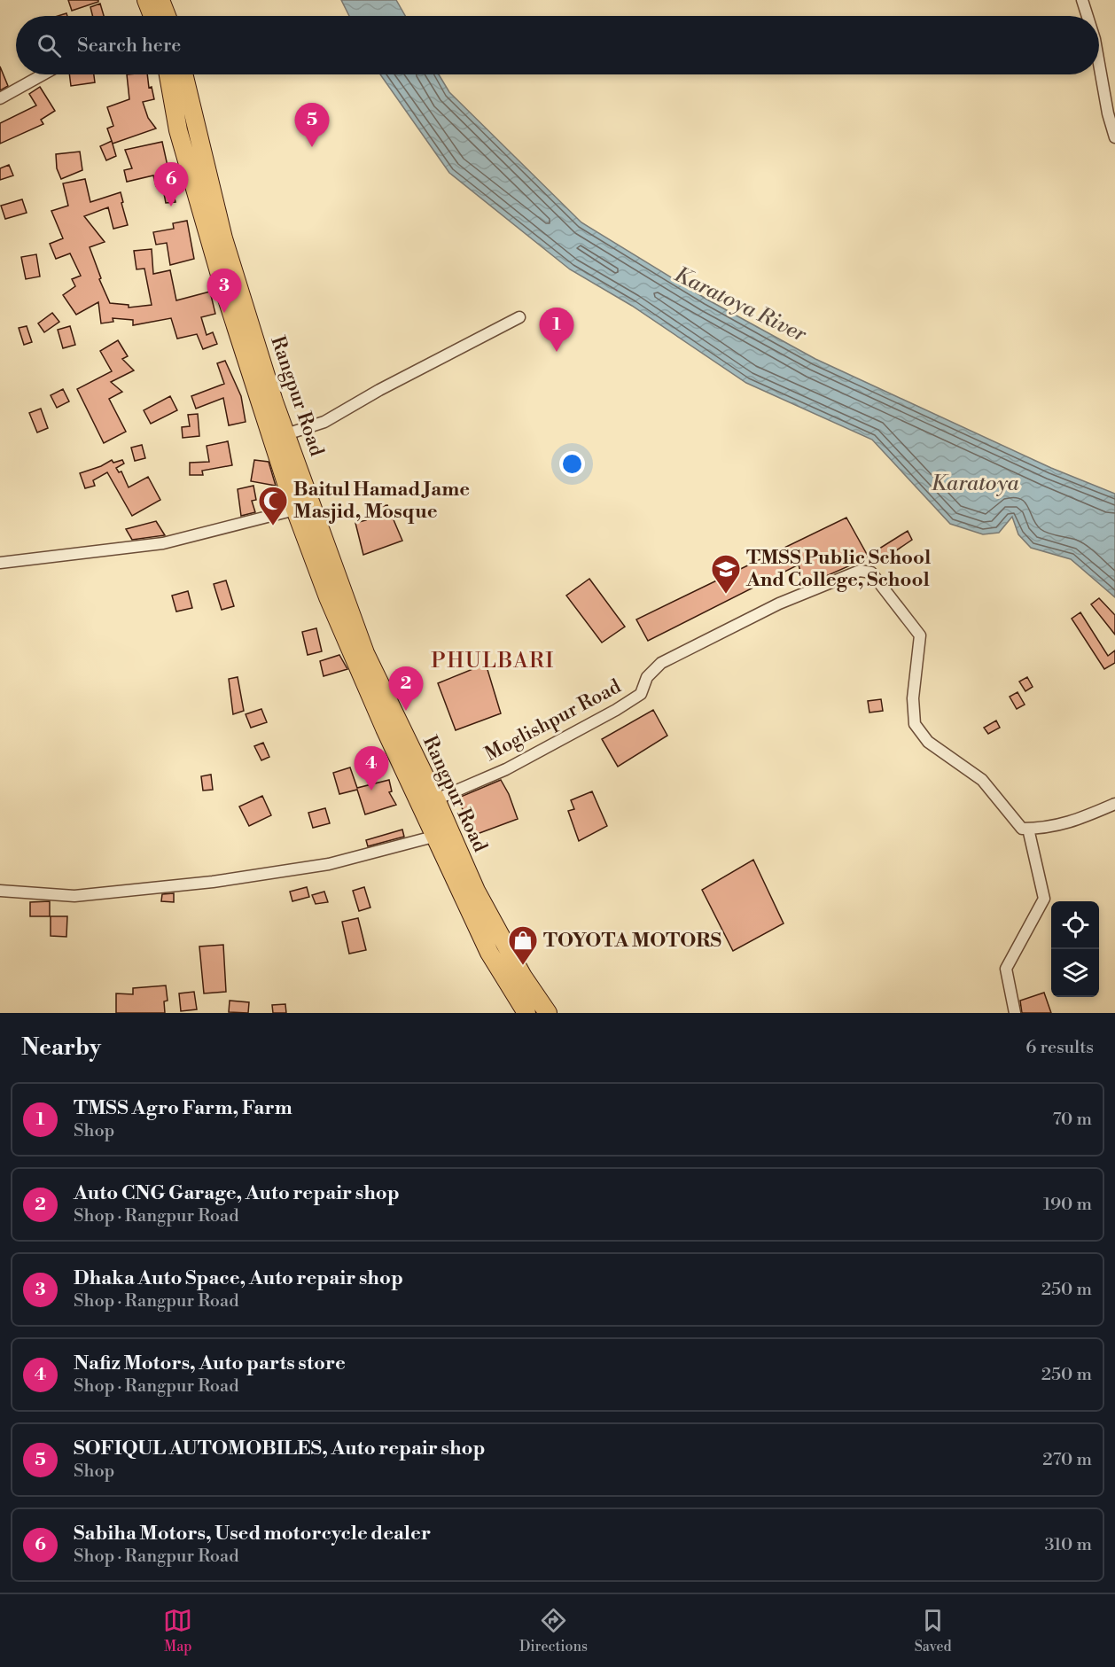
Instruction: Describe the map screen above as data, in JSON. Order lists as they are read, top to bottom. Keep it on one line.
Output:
{"streets":{"highway":["Rangpur Road"],"street":["Moglishpur Road"]},"crossings":[["Rangpur Road","Moglishpur Road"]],"districts":["PHULBARI"],"water":["Karatoya River","Karatoya"],"places":{"mosque":["Baitul Hamad Jame Masjid, Mosque"],"school or university":["TMSS Public School And College, School"],"shop":["TOYOTA MOTORS"]},"page":{"search":"Search here","pins":["5","6","3","1","2","4"],"heading":["Nearby","6 results"],"list":[{"mark":"1","name":"TMSS Agro Farm, Farm","note":"Shop","value":"70 m"},{"mark":"2","name":"Auto CNG Garage, Auto repair shop","note":"Shop · Rangpur Road","value":"190 m"},{"mark":"3","name":"Dhaka Auto Space, Auto repair shop","note":"Shop · Rangpur Road","value":"250 m"},{"mark":"4","name":"Nafiz Motors, Auto parts store","note":"Shop · Rangpur Road","value":"250 m"},{"mark":"5","name":"SOFIQUL AUTOMOBILES, Auto repair shop","note":"Shop","value":"270 m"},{"mark":"6","name":"Sabiha Motors, Used motorcycle dealer","note":"Shop · Rangpur Road","value":"310 m"}],"nav":["Map","Directions","Saved"]}}
